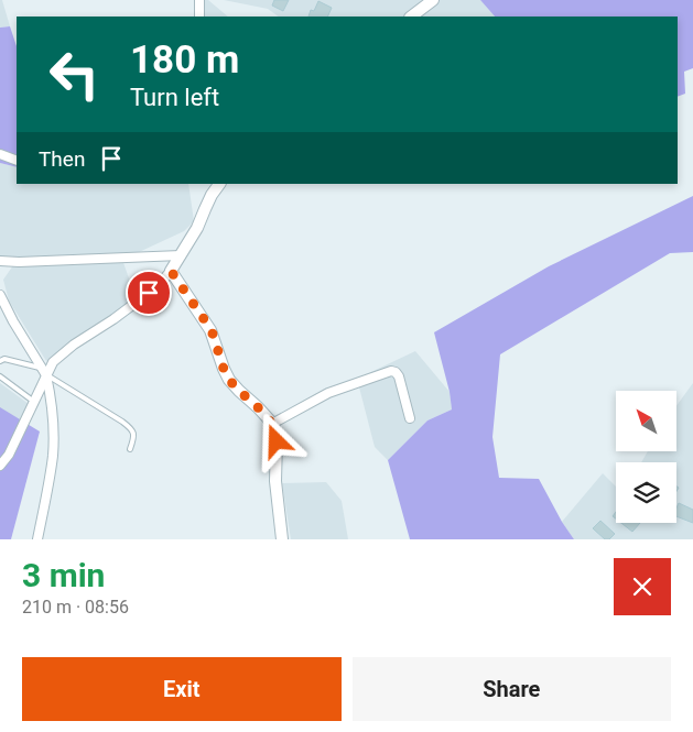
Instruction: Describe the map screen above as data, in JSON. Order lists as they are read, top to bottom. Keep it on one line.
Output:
{"north":"top left","page":{"turn":["180 m","Turn left"],"then":"Then","heading":["3 min","210 m · 08:56"],"buttons":["Exit","Share"]}}
